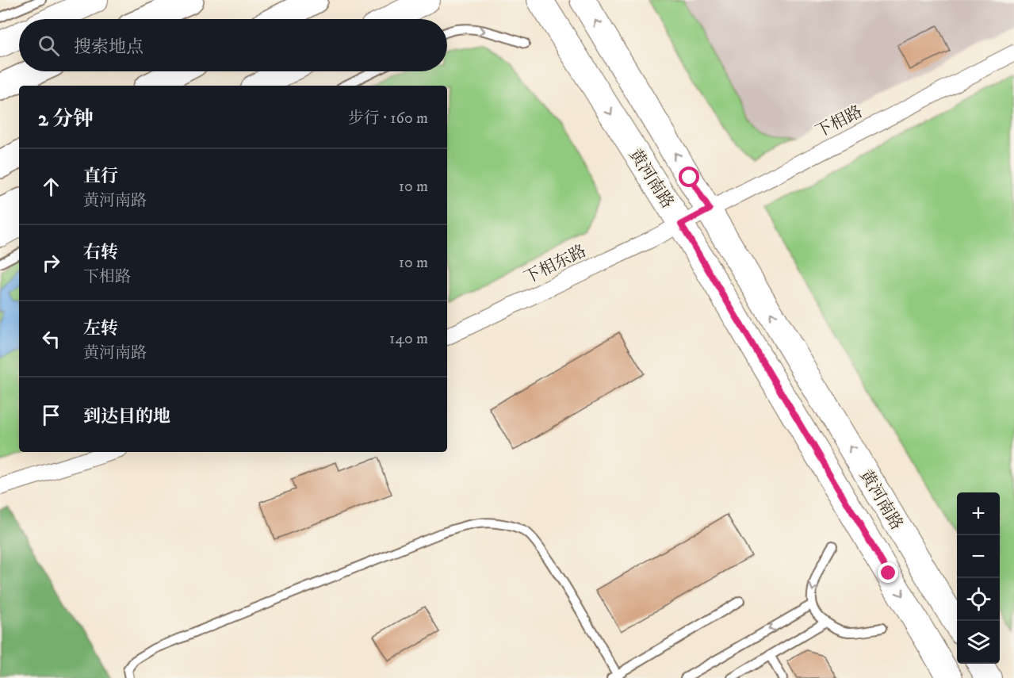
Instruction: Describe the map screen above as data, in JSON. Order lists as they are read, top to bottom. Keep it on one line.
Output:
{"streets":{"main road":["黄河南路"],"street":["下相路","下相东路"]},"crossings":[["下相路","黄河南路"],["下相路","下相东路"],["黄河南路","下相东路"]],"page":{"search":"搜索地点","heading":["2 分钟","步行 · 160 m"],"list":[["直行","黄河南路","10 m"],["右转","下相路","10 m"],["左转","黄河南路","140 m"],"到达目的地"],"map_buttons":["+","−"]}}
